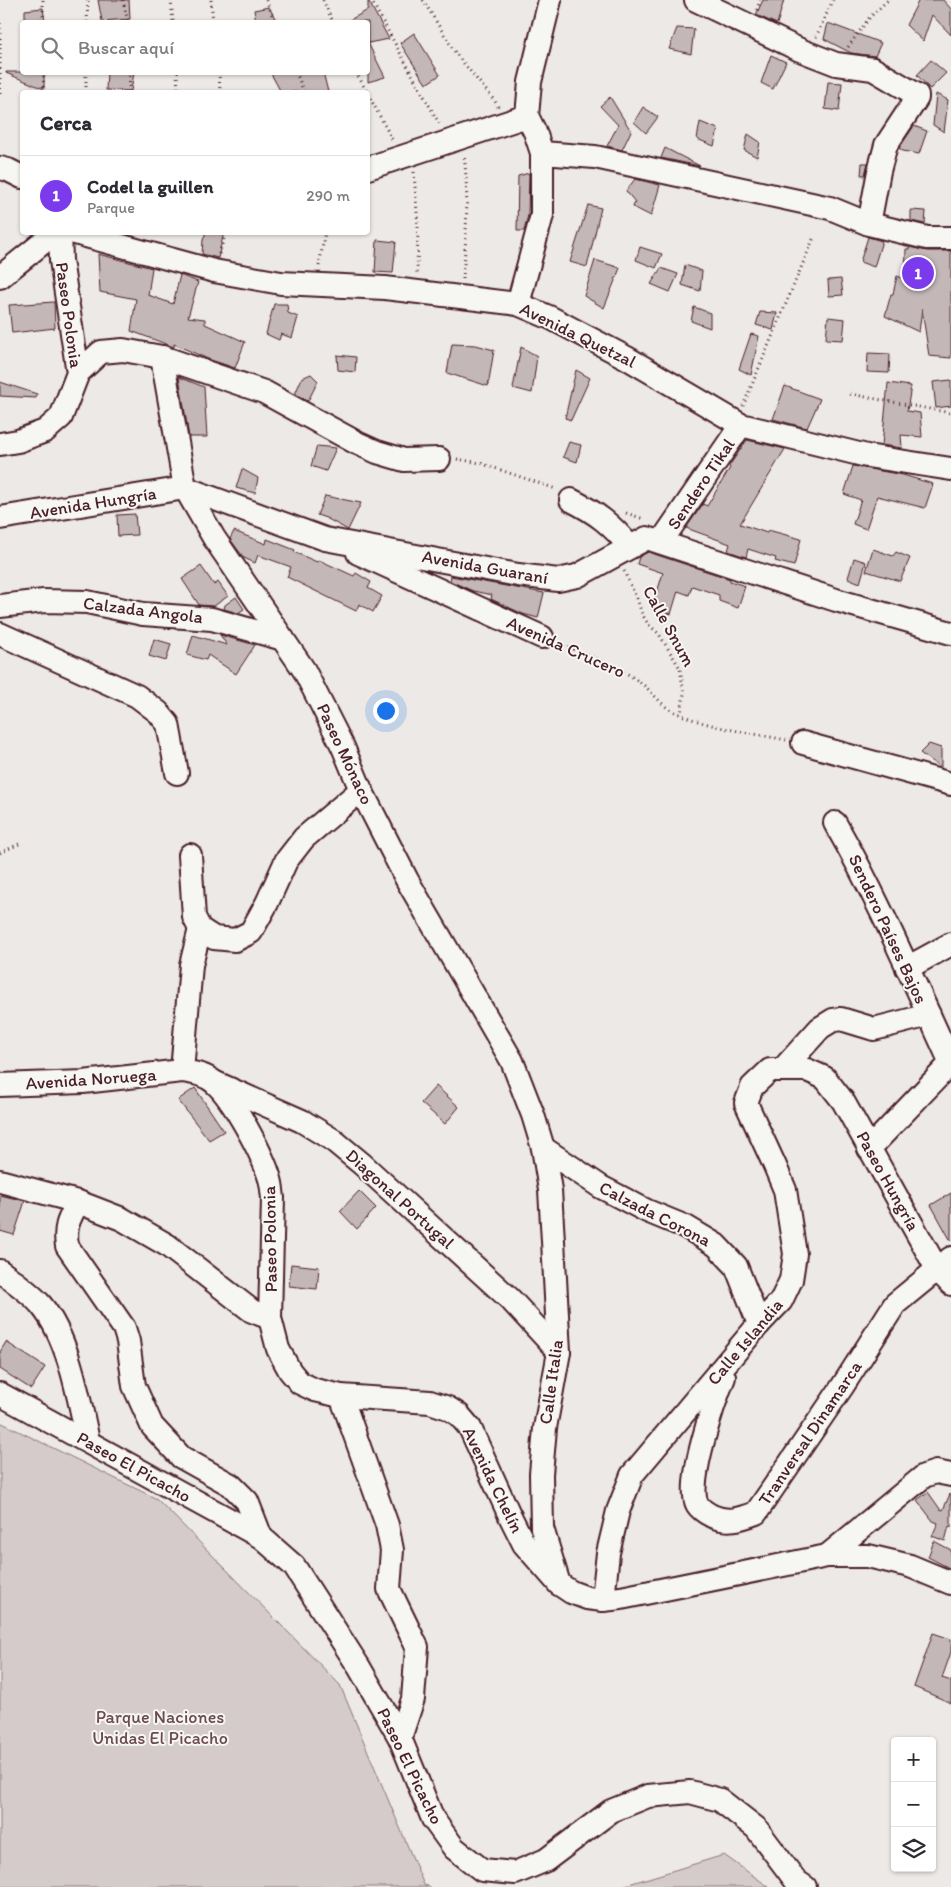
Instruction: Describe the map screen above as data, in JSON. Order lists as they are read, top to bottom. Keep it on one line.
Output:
{"streets":{"street":["Paseo Polonia","Avenida Quetzal","Sendero Tikal","Avenida Hungría","Avenida Guaraní","Calzada Angola","Avenida Crucero","Paseo Mónaco","Sendero Países Bajos","Avenida Noruega","Paseo Hungría","Diagonal Portugal","Calzada Corona","Calle Islandia","Calle Italia","Tranversal Dinamarca","Paseo El Picacho","Avenida Chelín"],"path":["Calle Snum"]},"crossings":[["Paseo Polonia","Diagonal Portugal"],["Paseo Polonia","Avenida Chelín"],["Avenida Quetzal","Sendero Tikal"],["Sendero Tikal","Avenida Guaraní"],["Avenida Hungría","Avenida Guaraní"],["Avenida Hungría","Paseo Mónaco"],["Avenida Guaraní","Calle Snum"],["Avenida Guaraní","Avenida Crucero"],["Avenida Guaraní","Paseo Mónaco"],["Calzada Angola","Paseo Mónaco"],["Calle Snum","Avenida Crucero"],["Paseo Mónaco","Calzada Corona"],["Paseo Mónaco","Calle Italia"],["Paseo Hungría","Calle Islandia"],["Paseo Hungría","Tranversal Dinamarca"],["Diagonal Portugal","Calle Italia"],["Calzada Corona","Calle Islandia"],["Calzada Corona","Calle Italia"],["Calle Islandia","Tranversal Dinamarca"],["Calle Islandia","Avenida Chelín"],["Calle Italia","Avenida Chelín"]],"parks":["Parque Naciones Unidas El Picacho"],"page":{"search":"Buscar aquí","heading":"Cerca","list":[{"mark":"1","name":"Codel la guillen","note":"Parque","value":"290 m"}],"pins":"1","map_buttons":["+","−"]}}
